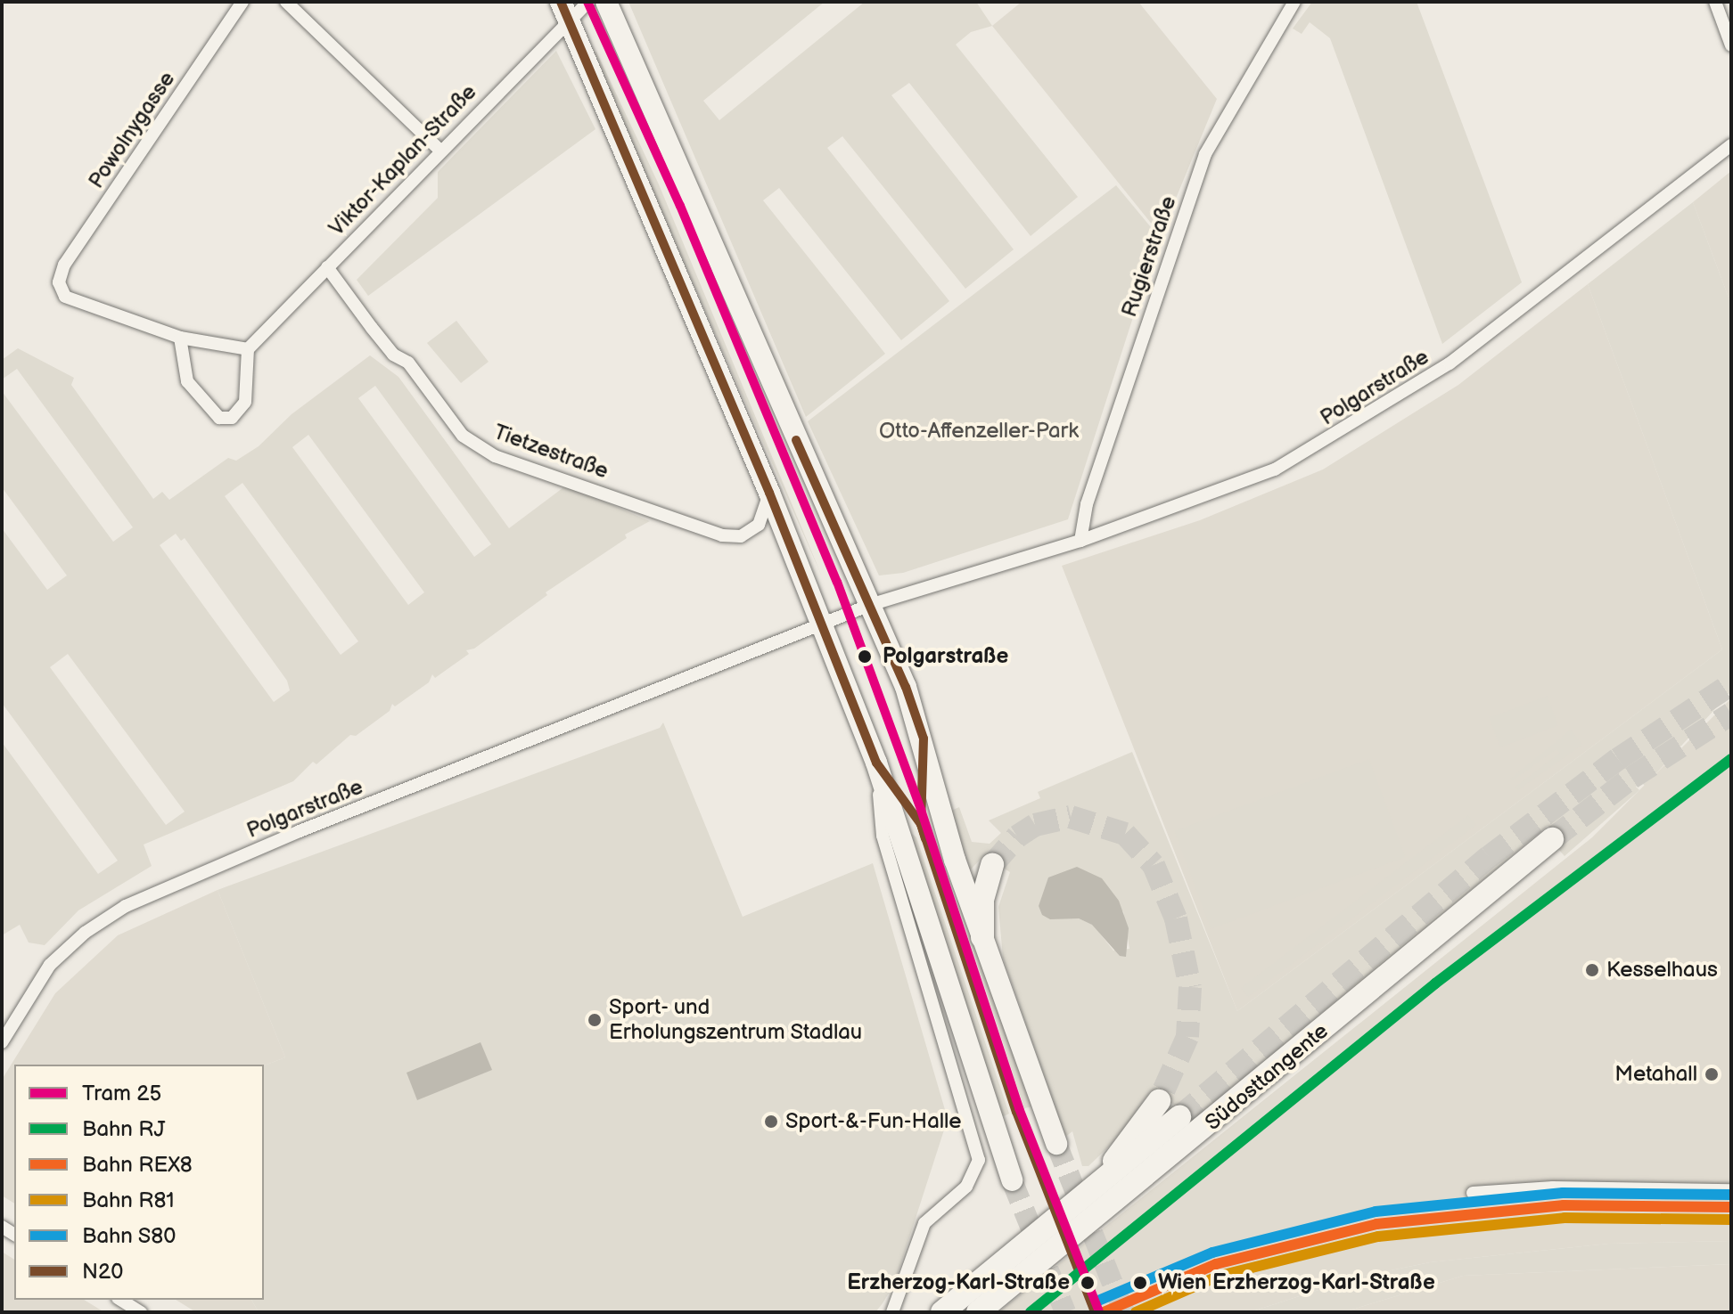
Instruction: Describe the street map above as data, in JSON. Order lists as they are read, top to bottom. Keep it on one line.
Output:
{"streets":{"highway":["Südosttangente"],"street":["Powolnygasse","Viktor-Kaplan-Straße","Rugierstraße","Polgarstraße","Tietzestraße"]},"crossings":[["Viktor-Kaplan-Straße","Tietzestraße"],["Rugierstraße","Polgarstraße"]],"parks":["Otto-Affenzeller-Park"],"places":["Polgarstraße","Kesselhaus","Sport- und Erholungszentrum Stadlau","Metahall","Sport-&-Fun-Halle","Erzherzog-Karl-Straße","Wien Erzherzog-Karl-Straße"],"lines":["tram line 25","transit line N20","rail line RJ","rail line S80","rail line REX8","rail line R81"],"legend":["Tram 25","Bahn RJ","Bahn REX8","Bahn R81","Bahn S80","N20"]}
